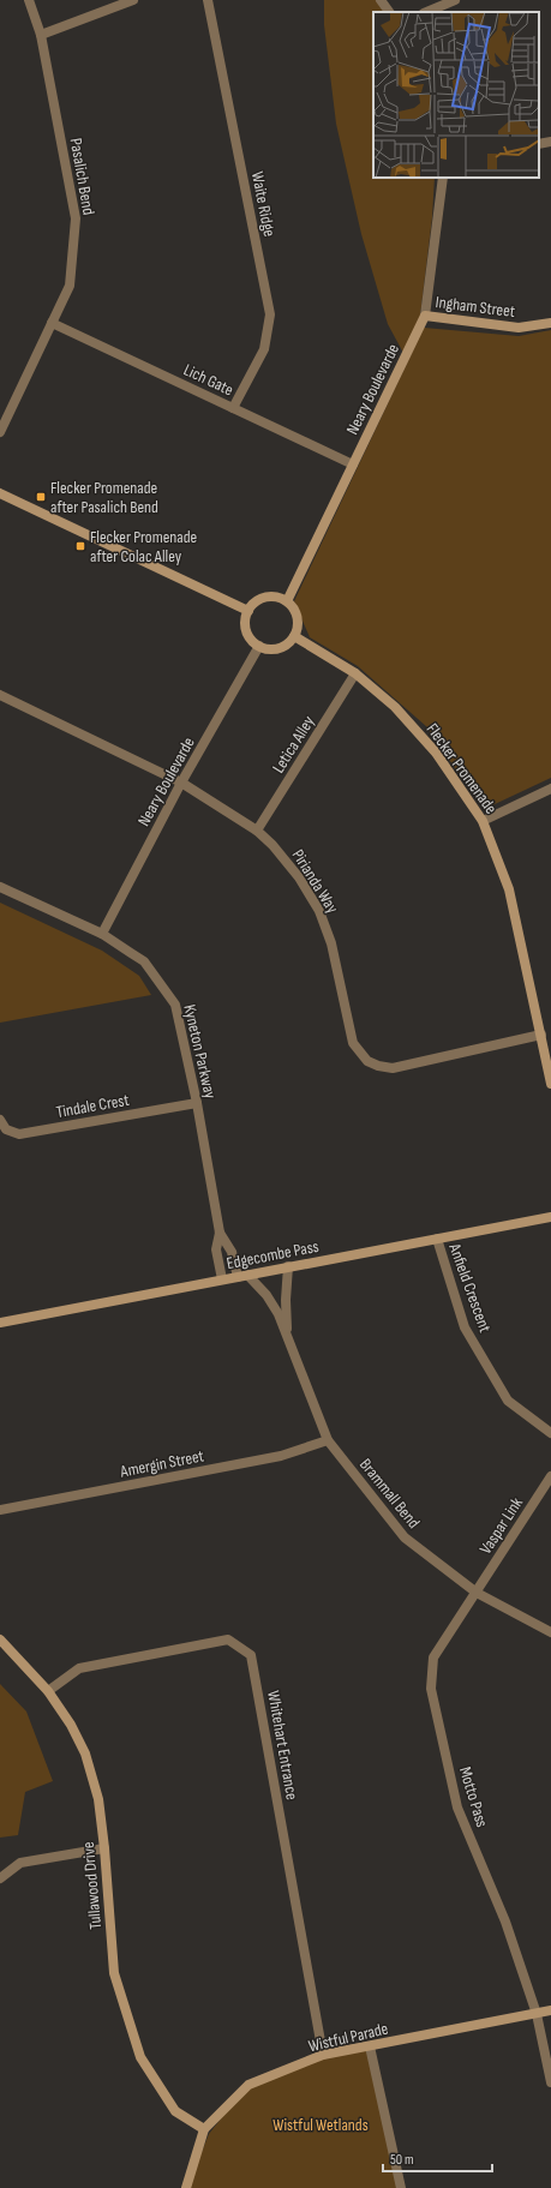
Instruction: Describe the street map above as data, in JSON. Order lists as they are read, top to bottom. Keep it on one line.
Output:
{"streets":{"street":["Pasalich Bend","Waite Ridge","Ingham Street","Lich Gate","Neary Boulevarde","Letica Alley","Flecker Promenade","Pirianda Way","Kyneton Parkway","Tindale Crest","Edgecombe Pass","Anfield Crescent","Amergin Street","Brammall Bend","Vaspar Link","Whitehart Entrance","Motto Pass","Tullawood Drive","Wistful Parade"]},"crossings":[["Pasalich Bend","Lich Gate"],["Waite Ridge","Lich Gate"],["Ingham Street","Neary Boulevarde"],["Lich Gate","Neary Boulevarde"],["Neary Boulevarde","Flecker Promenade"],["Neary Boulevarde","Pirianda Way"],["Neary Boulevarde","Kyneton Parkway"],["Letica Alley","Flecker Promenade"],["Letica Alley","Pirianda Way"],["Flecker Promenade","Pirianda Way"],["Kyneton Parkway","Tindale Crest"],["Kyneton Parkway","Edgecombe Pass"],["Kyneton Parkway","Brammall Bend"],["Edgecombe Pass","Anfield Crescent"],["Edgecombe Pass","Brammall Bend"],["Amergin Street","Brammall Bend"],["Brammall Bend","Vaspar Link"],["Brammall Bend","Motto Pass"],["Vaspar Link","Motto Pass"],["Whitehart Entrance","Tullawood Drive"],["Whitehart Entrance","Wistful Parade"],["Motto Pass","Wistful Parade"],["Tullawood Drive","Wistful Parade"]],"parks":["Wistful Wetlands"],"places":{"transit":["Flecker Promenade after Pasalich Bend","Flecker Promenade after Colac Alley"]},"scale_bar":"50 m"}
